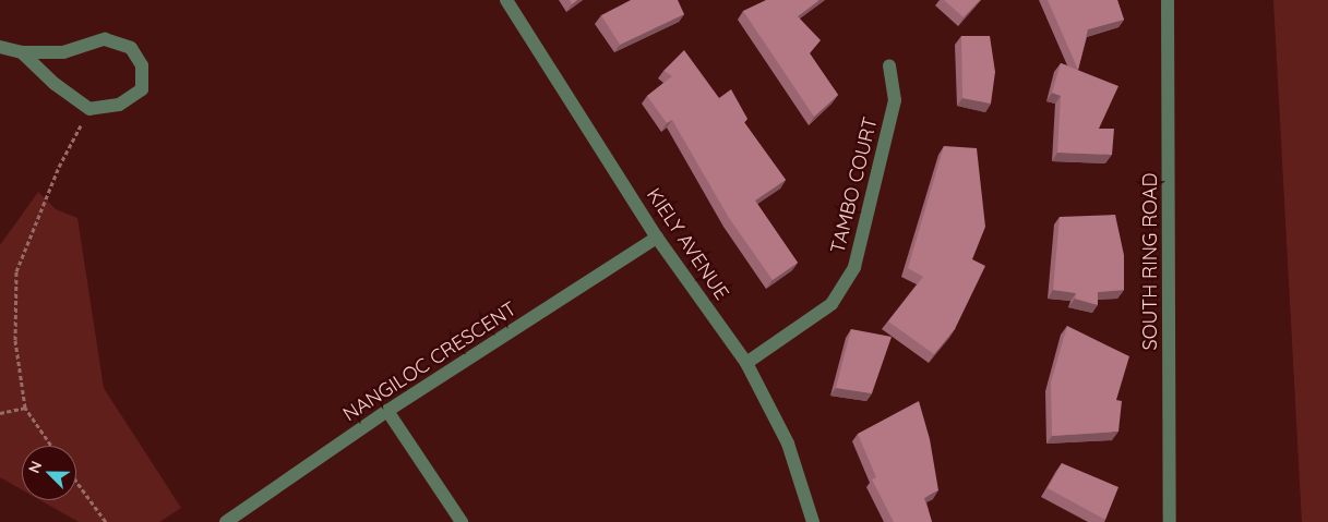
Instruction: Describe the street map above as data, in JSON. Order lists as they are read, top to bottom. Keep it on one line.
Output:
{"streets":{"street":["TAMBO COURT","KIELY AVENUE","SOUTH RING ROAD","NANGILOC CRESCENT"]},"crossings":[["TAMBO COURT","KIELY AVENUE"],["KIELY AVENUE","NANGILOC CRESCENT"]],"north":"top left"}
